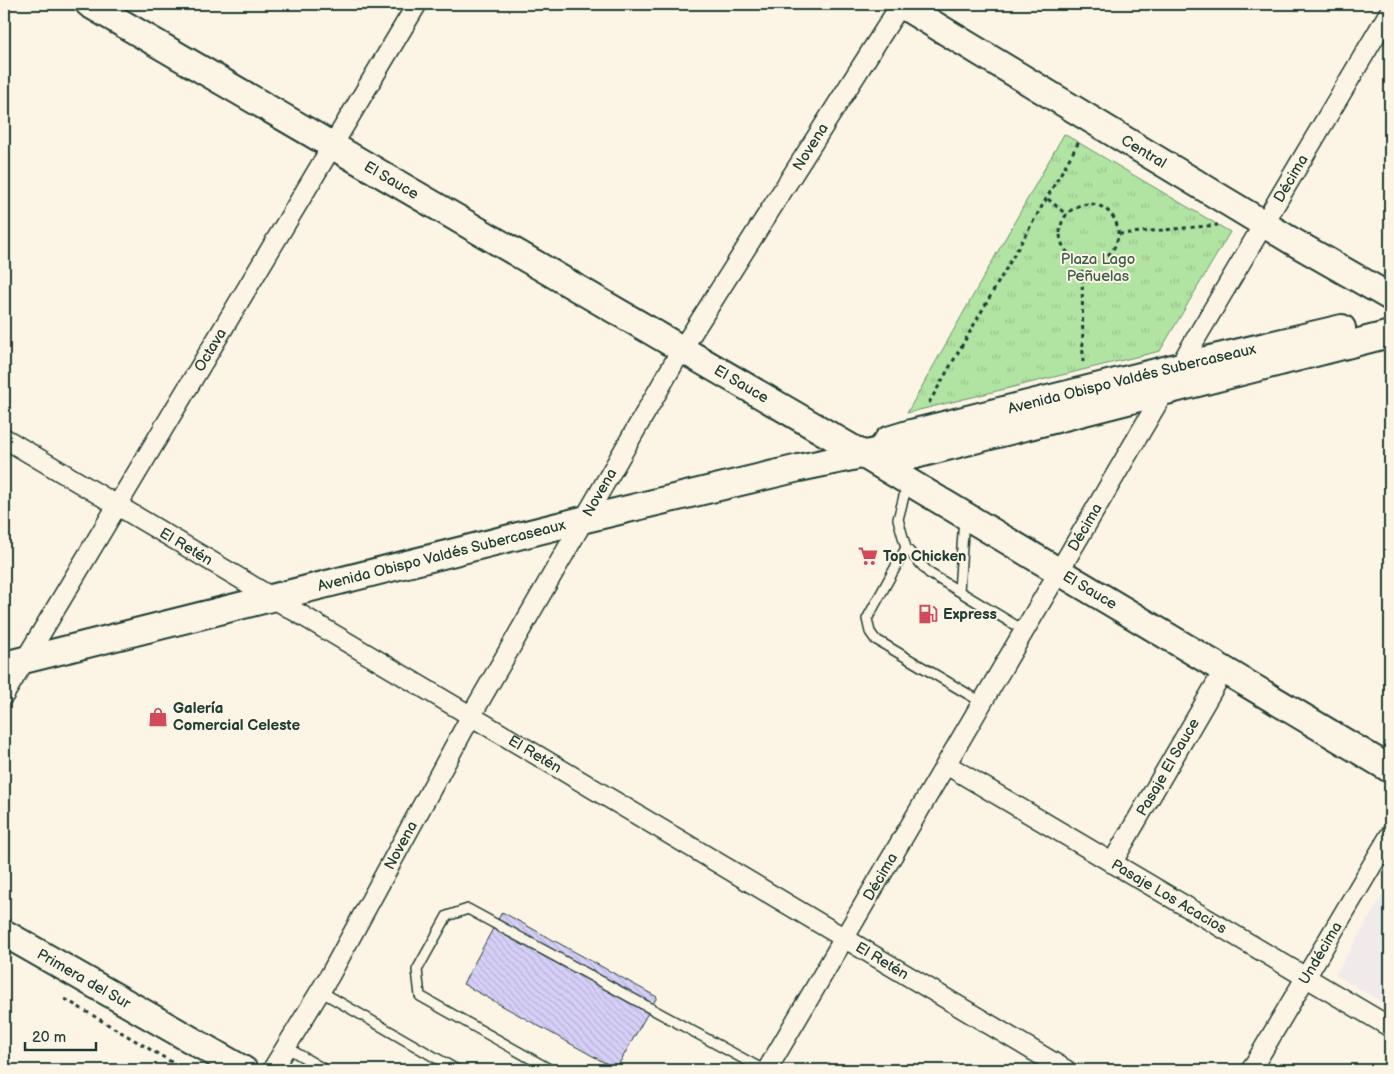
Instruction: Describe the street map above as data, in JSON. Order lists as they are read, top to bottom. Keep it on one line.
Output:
{"streets":{"street":["Novena","Central","Décima","El Sauce","Octava","Avenida Obispo Valdés Subercaseaux","El Retén","Pasaje El Sauce","Pasaje Los Acacios","Undécima","Primera del Sur"]},"crossings":[["Novena","Central"],["Novena","El Sauce"],["Novena","Avenida Obispo Valdés Subercaseaux"],["Novena","El Retén"],["Central","Décima"],["Décima","El Sauce"],["Décima","Avenida Obispo Valdés Subercaseaux"],["Décima","El Retén"],["Décima","Pasaje Los Acacios"],["El Sauce","Octava"],["El Sauce","Avenida Obispo Valdés Subercaseaux"],["El Sauce","Pasaje El Sauce"],["Octava","Avenida Obispo Valdés Subercaseaux"],["Octava","El Retén"],["Avenida Obispo Valdés Subercaseaux","El Retén"],["Pasaje El Sauce","Pasaje Los Acacios"],["Pasaje Los Acacios","Undécima"]],"parks":["Plaza Lago Peñuelas"],"places":{"supermarket":["Top Chicken"],"fuel station":["Express"],"shop":["Galería Comercial Celeste"]},"scale_bar":"20 m"}
